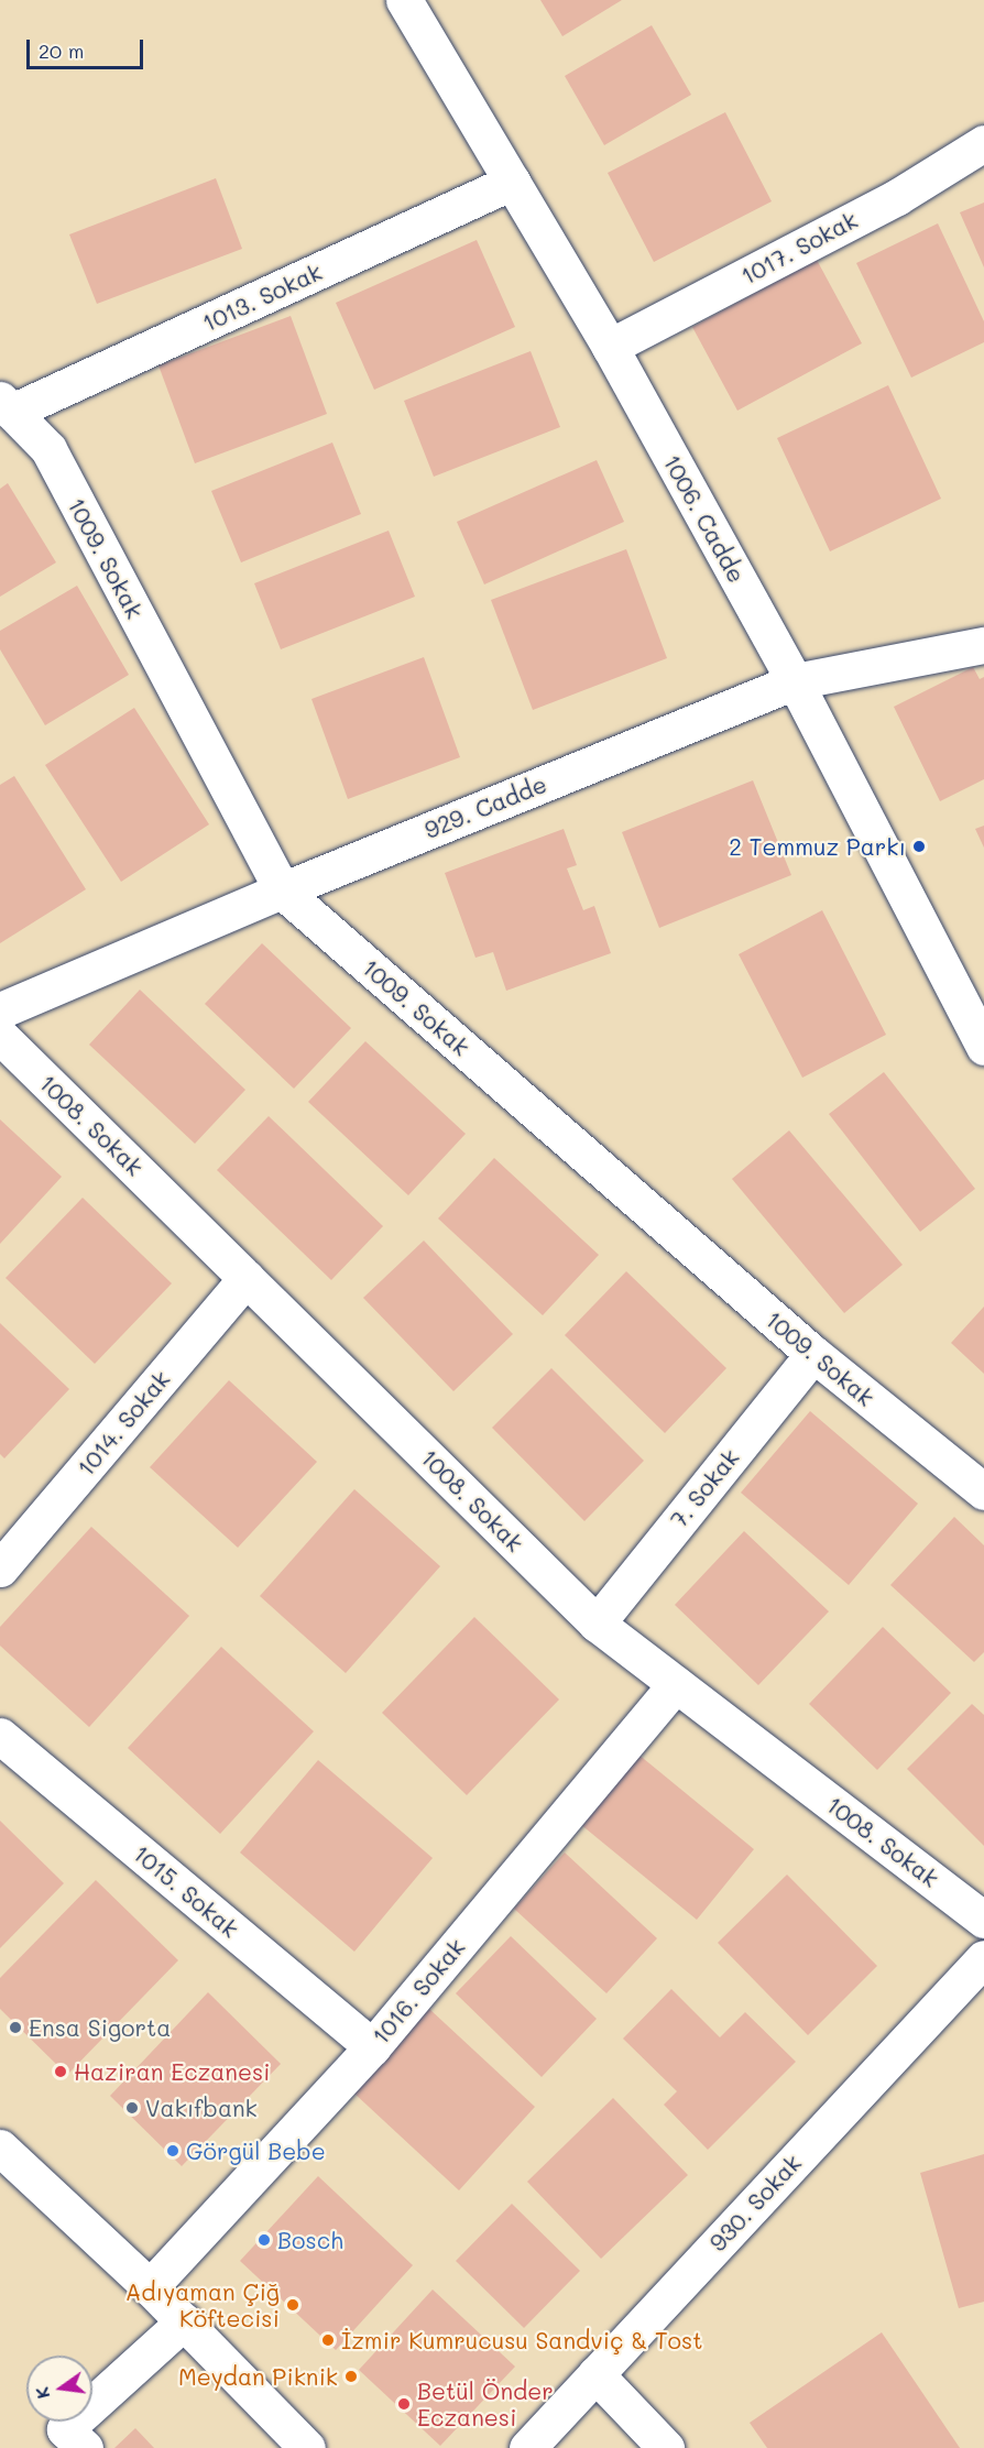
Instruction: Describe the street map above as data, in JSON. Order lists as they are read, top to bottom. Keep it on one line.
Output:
{"streets":{"street":["1017. Sokak","1013. Sokak","1006. Cadde","1009. Sokak","929. Cadde","1008. Sokak","1014. Sokak","7. Sokak","1015. Sokak","1016. Sokak","930. Sokak"]},"crossings":[["1017. Sokak","1006. Cadde"],["1013. Sokak","1006. Cadde"],["1013. Sokak","1009. Sokak"],["1006. Cadde","929. Cadde"],["1009. Sokak","929. Cadde"],["1009. Sokak","7. Sokak"],["1008. Sokak","1014. Sokak"],["1008. Sokak","7. Sokak"],["1008. Sokak","1016. Sokak"],["1015. Sokak","1016. Sokak"]],"places":["2 Temmuz Parkı","Ensa Sigorta","Haziran Eczanesi","Vakıfbank","Görgül Bebe","Bosch","Adıyaman Çiğ Köftecisi","İzmir Kumrucusu Sandviç & Tost","Meydan Piknik","Betül Önder Eczanesi"],"scale_bar":"20 m","north":"left"}
